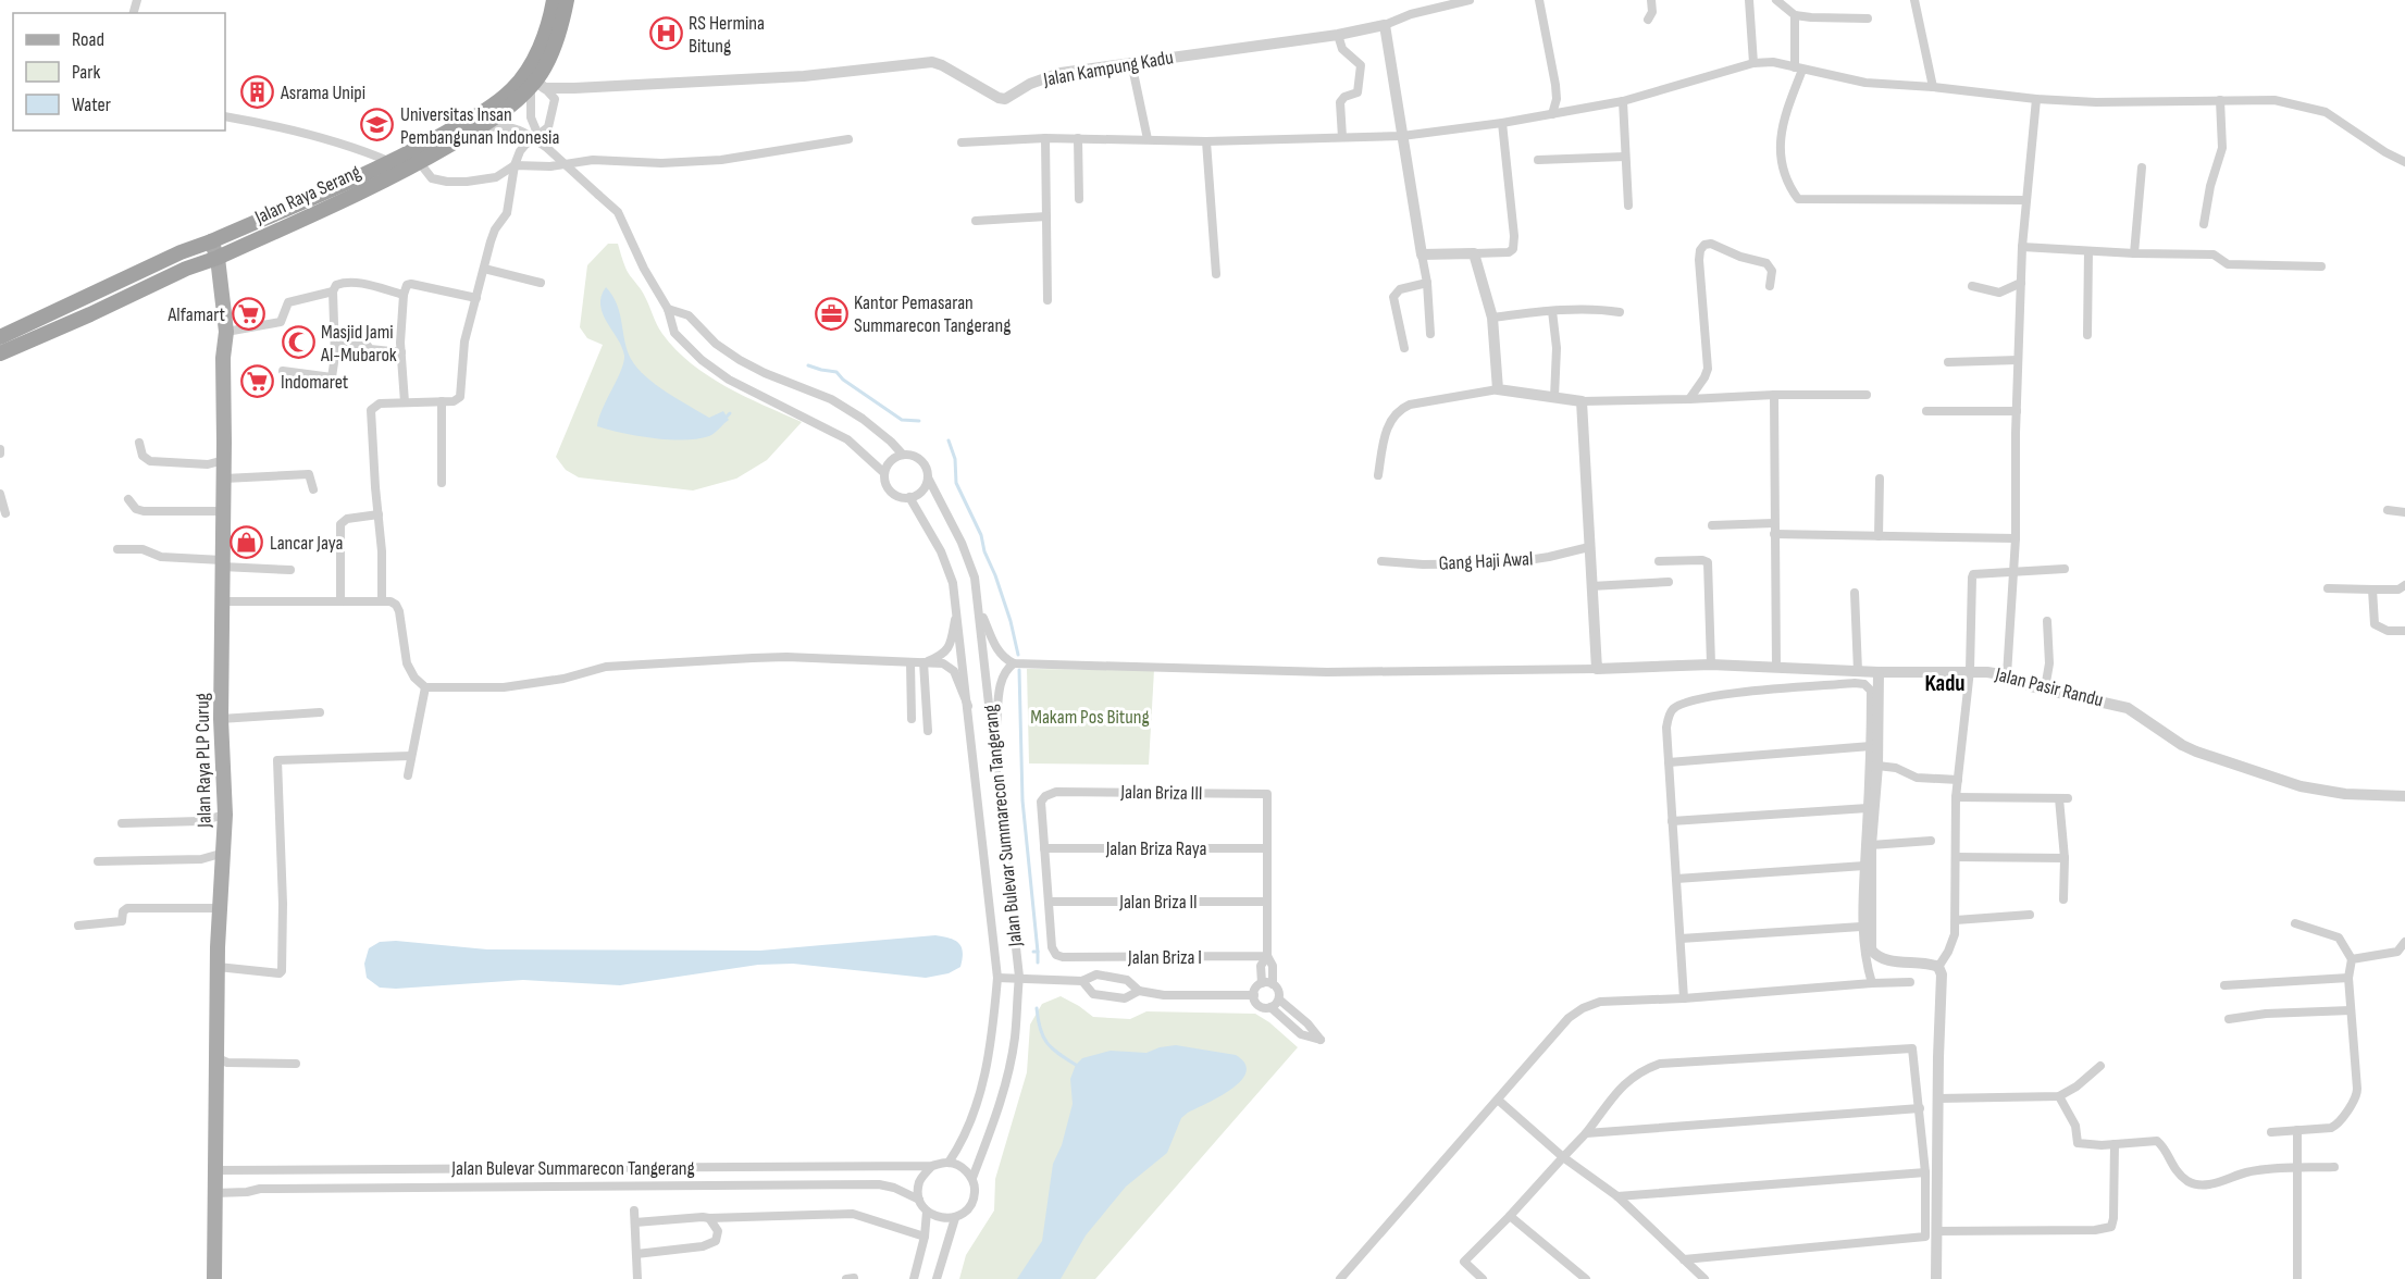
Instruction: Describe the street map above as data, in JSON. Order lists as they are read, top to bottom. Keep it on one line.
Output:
{"streets":{"highway":["Jalan Raya Serang"],"main road":["Jalan Raya PLP Curug"],"street":["Jalan Kampung Kadu","Gang Haji Awal","Jalan Pasir Randu","Jalan Briza III","Jalan Bulevar Summarecon Tangerang","Jalan Briza Raya","Jalan Briza II","Jalan Briza I"]},"crossings":[["Jalan Kampung Kadu","Jalan Raya Serang"],["Jalan Kampung Kadu","Jalan Bulevar Summarecon Tangerang"],["Jalan Raya Serang","Jalan Raya PLP Curug"],["Jalan Raya Serang","Jalan Bulevar Summarecon Tangerang"],["Jalan Raya PLP Curug","Jalan Bulevar Summarecon Tangerang"],["Jalan Briza III","Jalan Briza Raya"],["Jalan Briza II","Jalan Briza I"]],"districts":["Kadu"],"parks":["Makam Pos Bitung"],"places":{"hospital":["RS Hermina Bitung"],"building":["Asrama Unipi"],"school or university":["Universitas Insan Pembangunan Indonesia"],"office":["Kantor Pemasaran Summarecon Tangerang"],"supermarket":["Alfamart","Indomaret"],"mosque":["Masjid Jami Al-Mubarok"],"shop":["Lancar Jaya"]},"legend":["Road","Park","Water"]}
